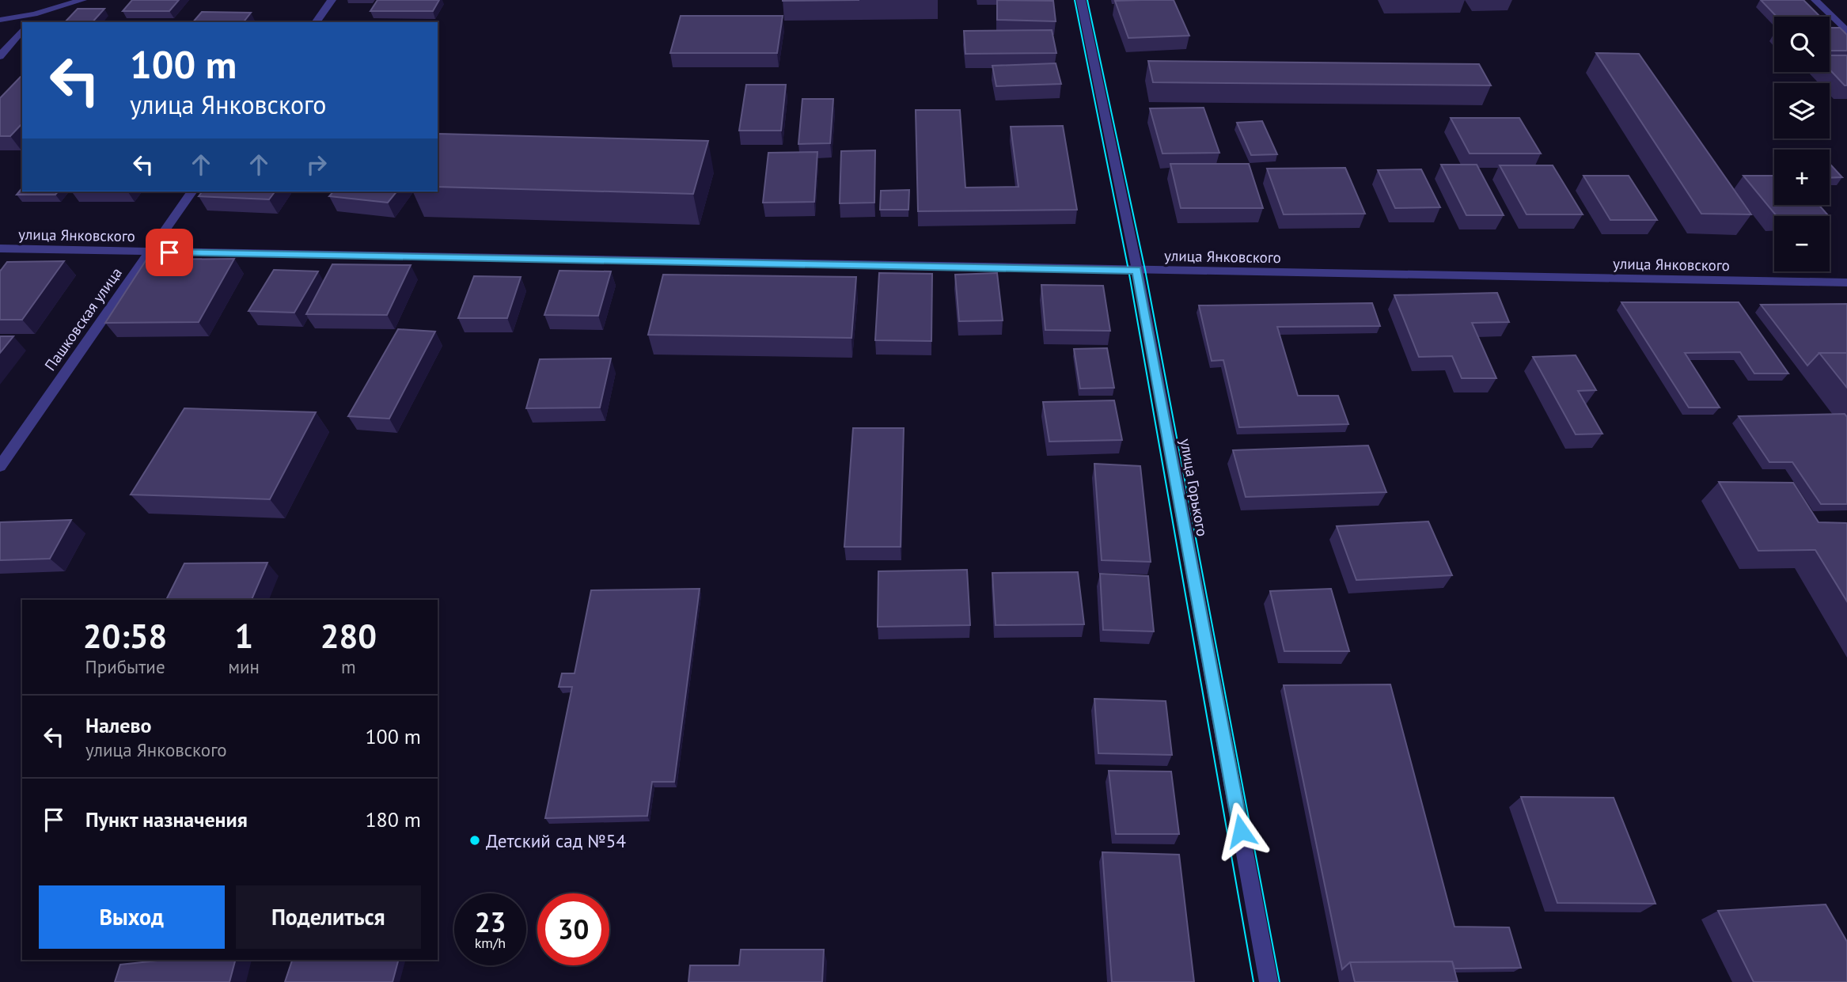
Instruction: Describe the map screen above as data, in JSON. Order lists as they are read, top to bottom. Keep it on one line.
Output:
{"streets":{"street":["улица Янковского","Пашковская улица","улица Горького"]},"crossings":[["улица Янковского","Пашковская улица"],["улица Янковского","улица Горького"]],"places":["Детский сад №54"],"page":{"map_buttons":["+","−"],"turn":["100 m","улица Янковского"],"eta":["20:58","Прибытие","1","мин","280","m"],"list":[{"name":"Налево","note":"улица Янковского","value":"100 m"},{"name":"Пункт назначения","value":"180 m"}],"buttons":["Выход","Поделиться"],"speed":"23 km/h","limit":"30"}}
